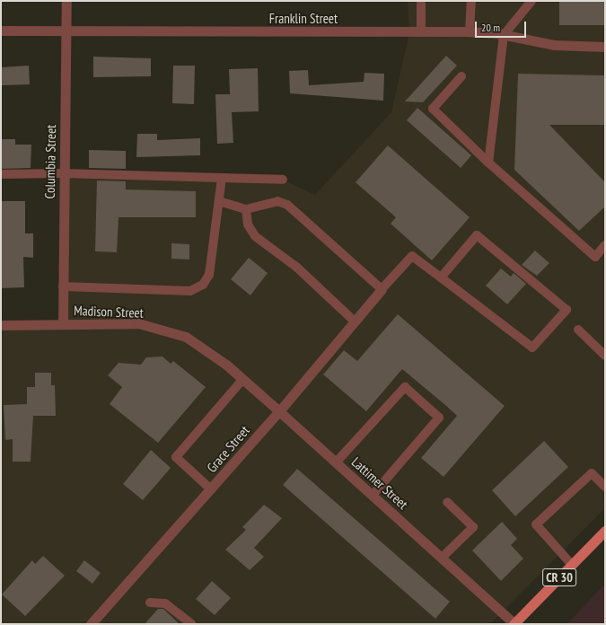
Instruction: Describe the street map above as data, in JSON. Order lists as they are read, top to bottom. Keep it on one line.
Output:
{"streets":{"main road":["CR 30"],"street":["Franklin Street","Columbia Street","Madison Street","Grace Street","Lattimer Street"]},"crossings":[["Franklin Street","Columbia Street"],["Columbia Street","Madison Street"],["Madison Street","Lattimer Street"],["Grace Street","Lattimer Street"],["Lattimer Street","CR 30"]],"scale_bar":"20 m"}
